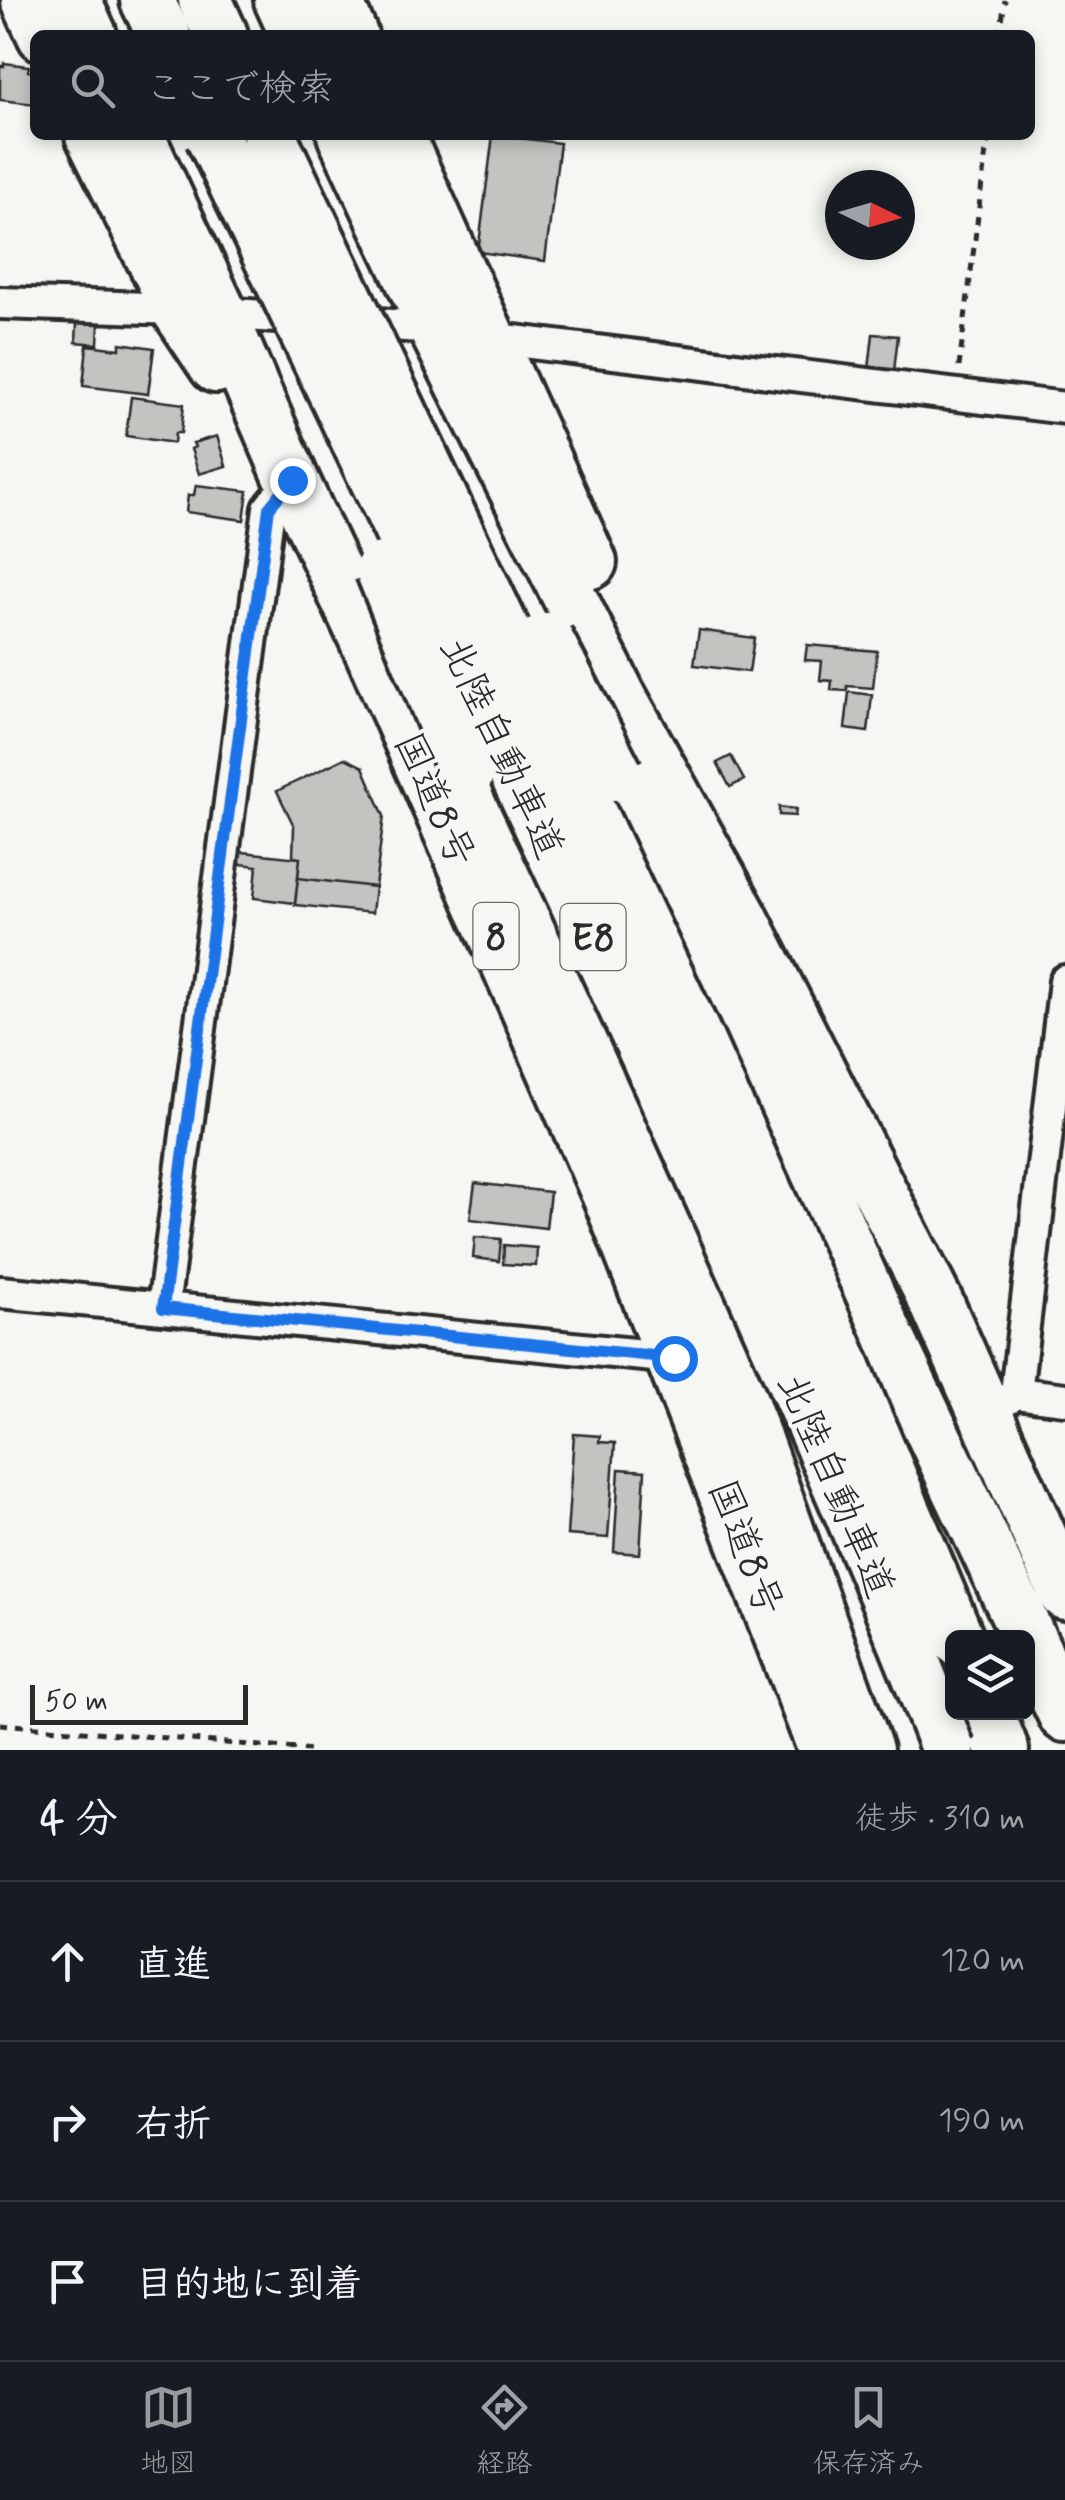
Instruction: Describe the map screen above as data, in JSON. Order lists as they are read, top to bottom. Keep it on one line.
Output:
{"streets":{"highway":["北陸自動車道","国道8号","8","E8"]},"scale_bar":"50 m","north":"right","page":{"search":"ここで検索","scale":"50 m","heading":["4 分","徒歩 · 310 m"],"list":[["直進","120 m"],["右折","190 m"],"目的地に到着"],"nav":["地図","経路","保存済み"]}}
